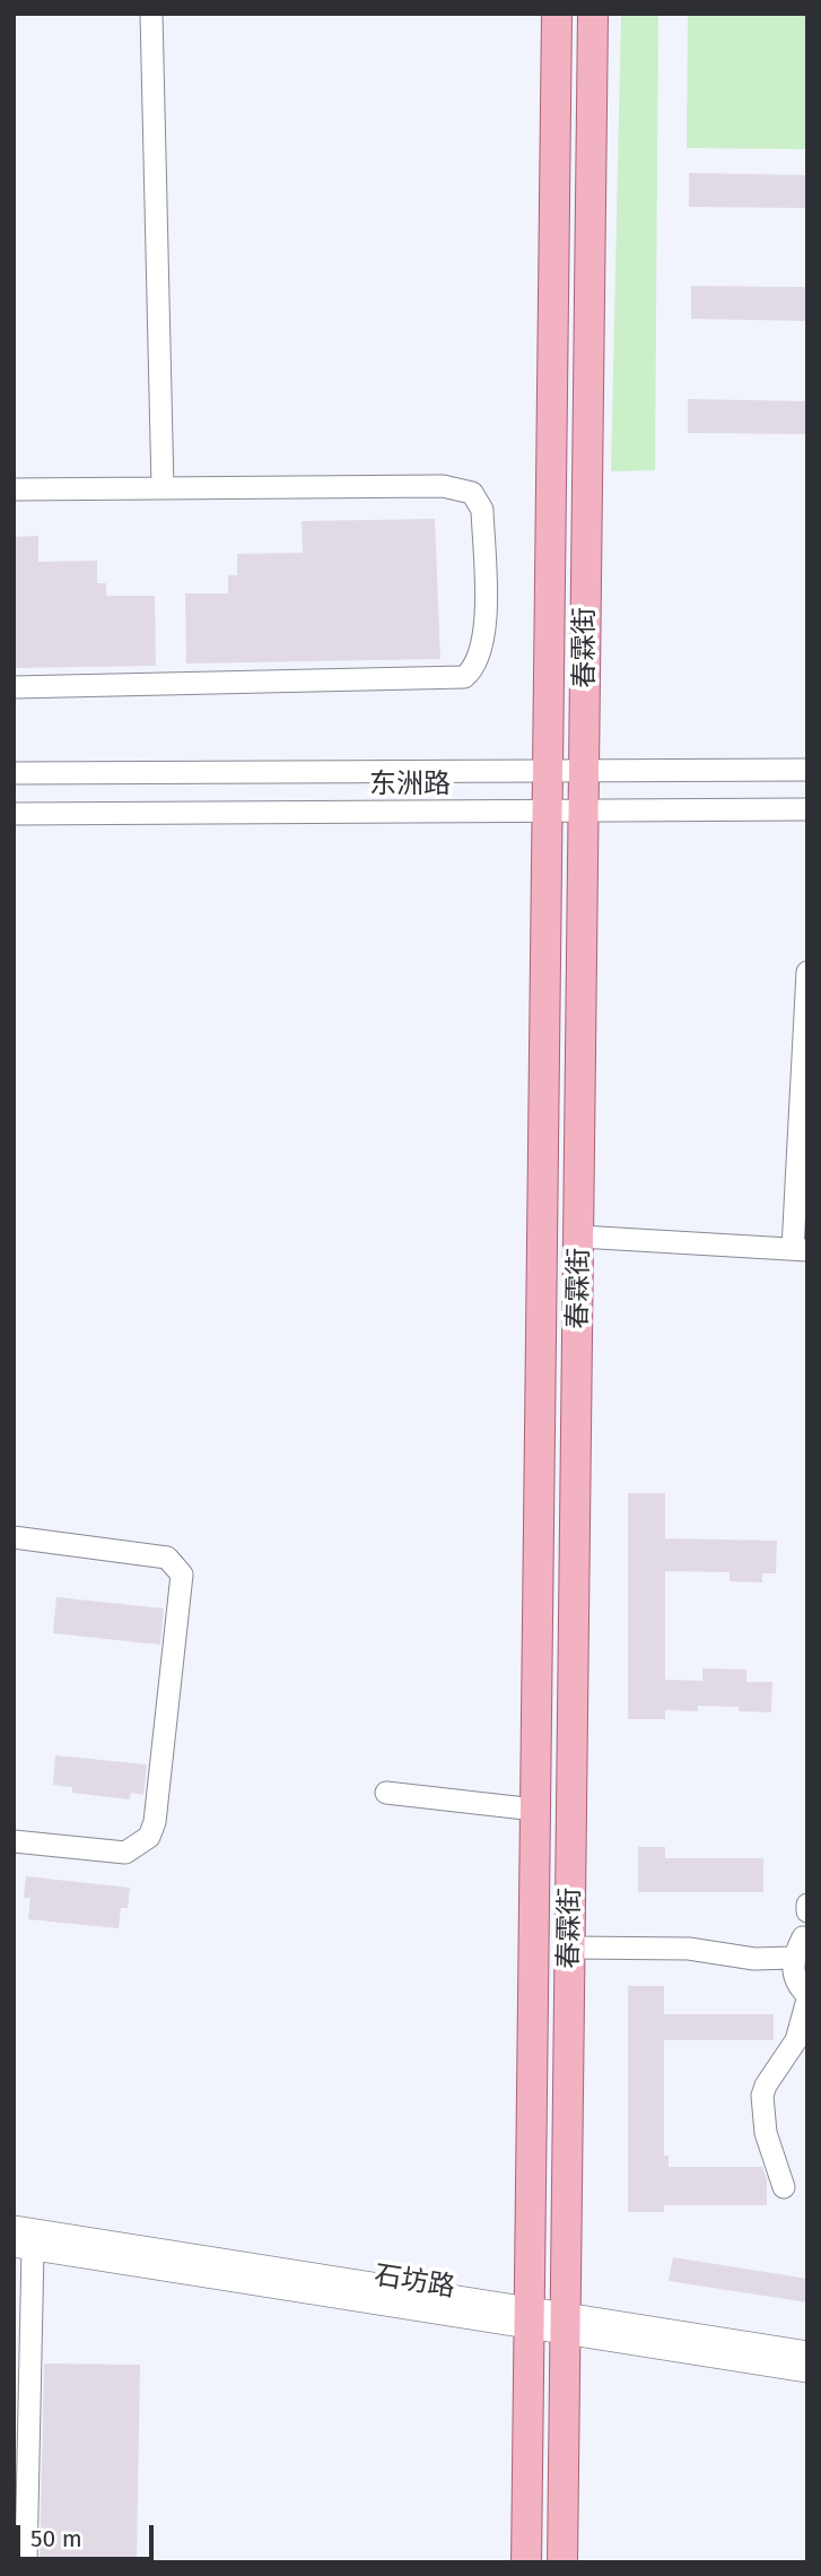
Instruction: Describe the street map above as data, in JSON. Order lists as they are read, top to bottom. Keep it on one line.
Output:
{"streets":{"main road":["春霖街"],"street":["东洲路","石坊路"]},"crossings":[["春霖街","东洲路"],["春霖街","石坊路"]],"scale_bar":"50 m"}
